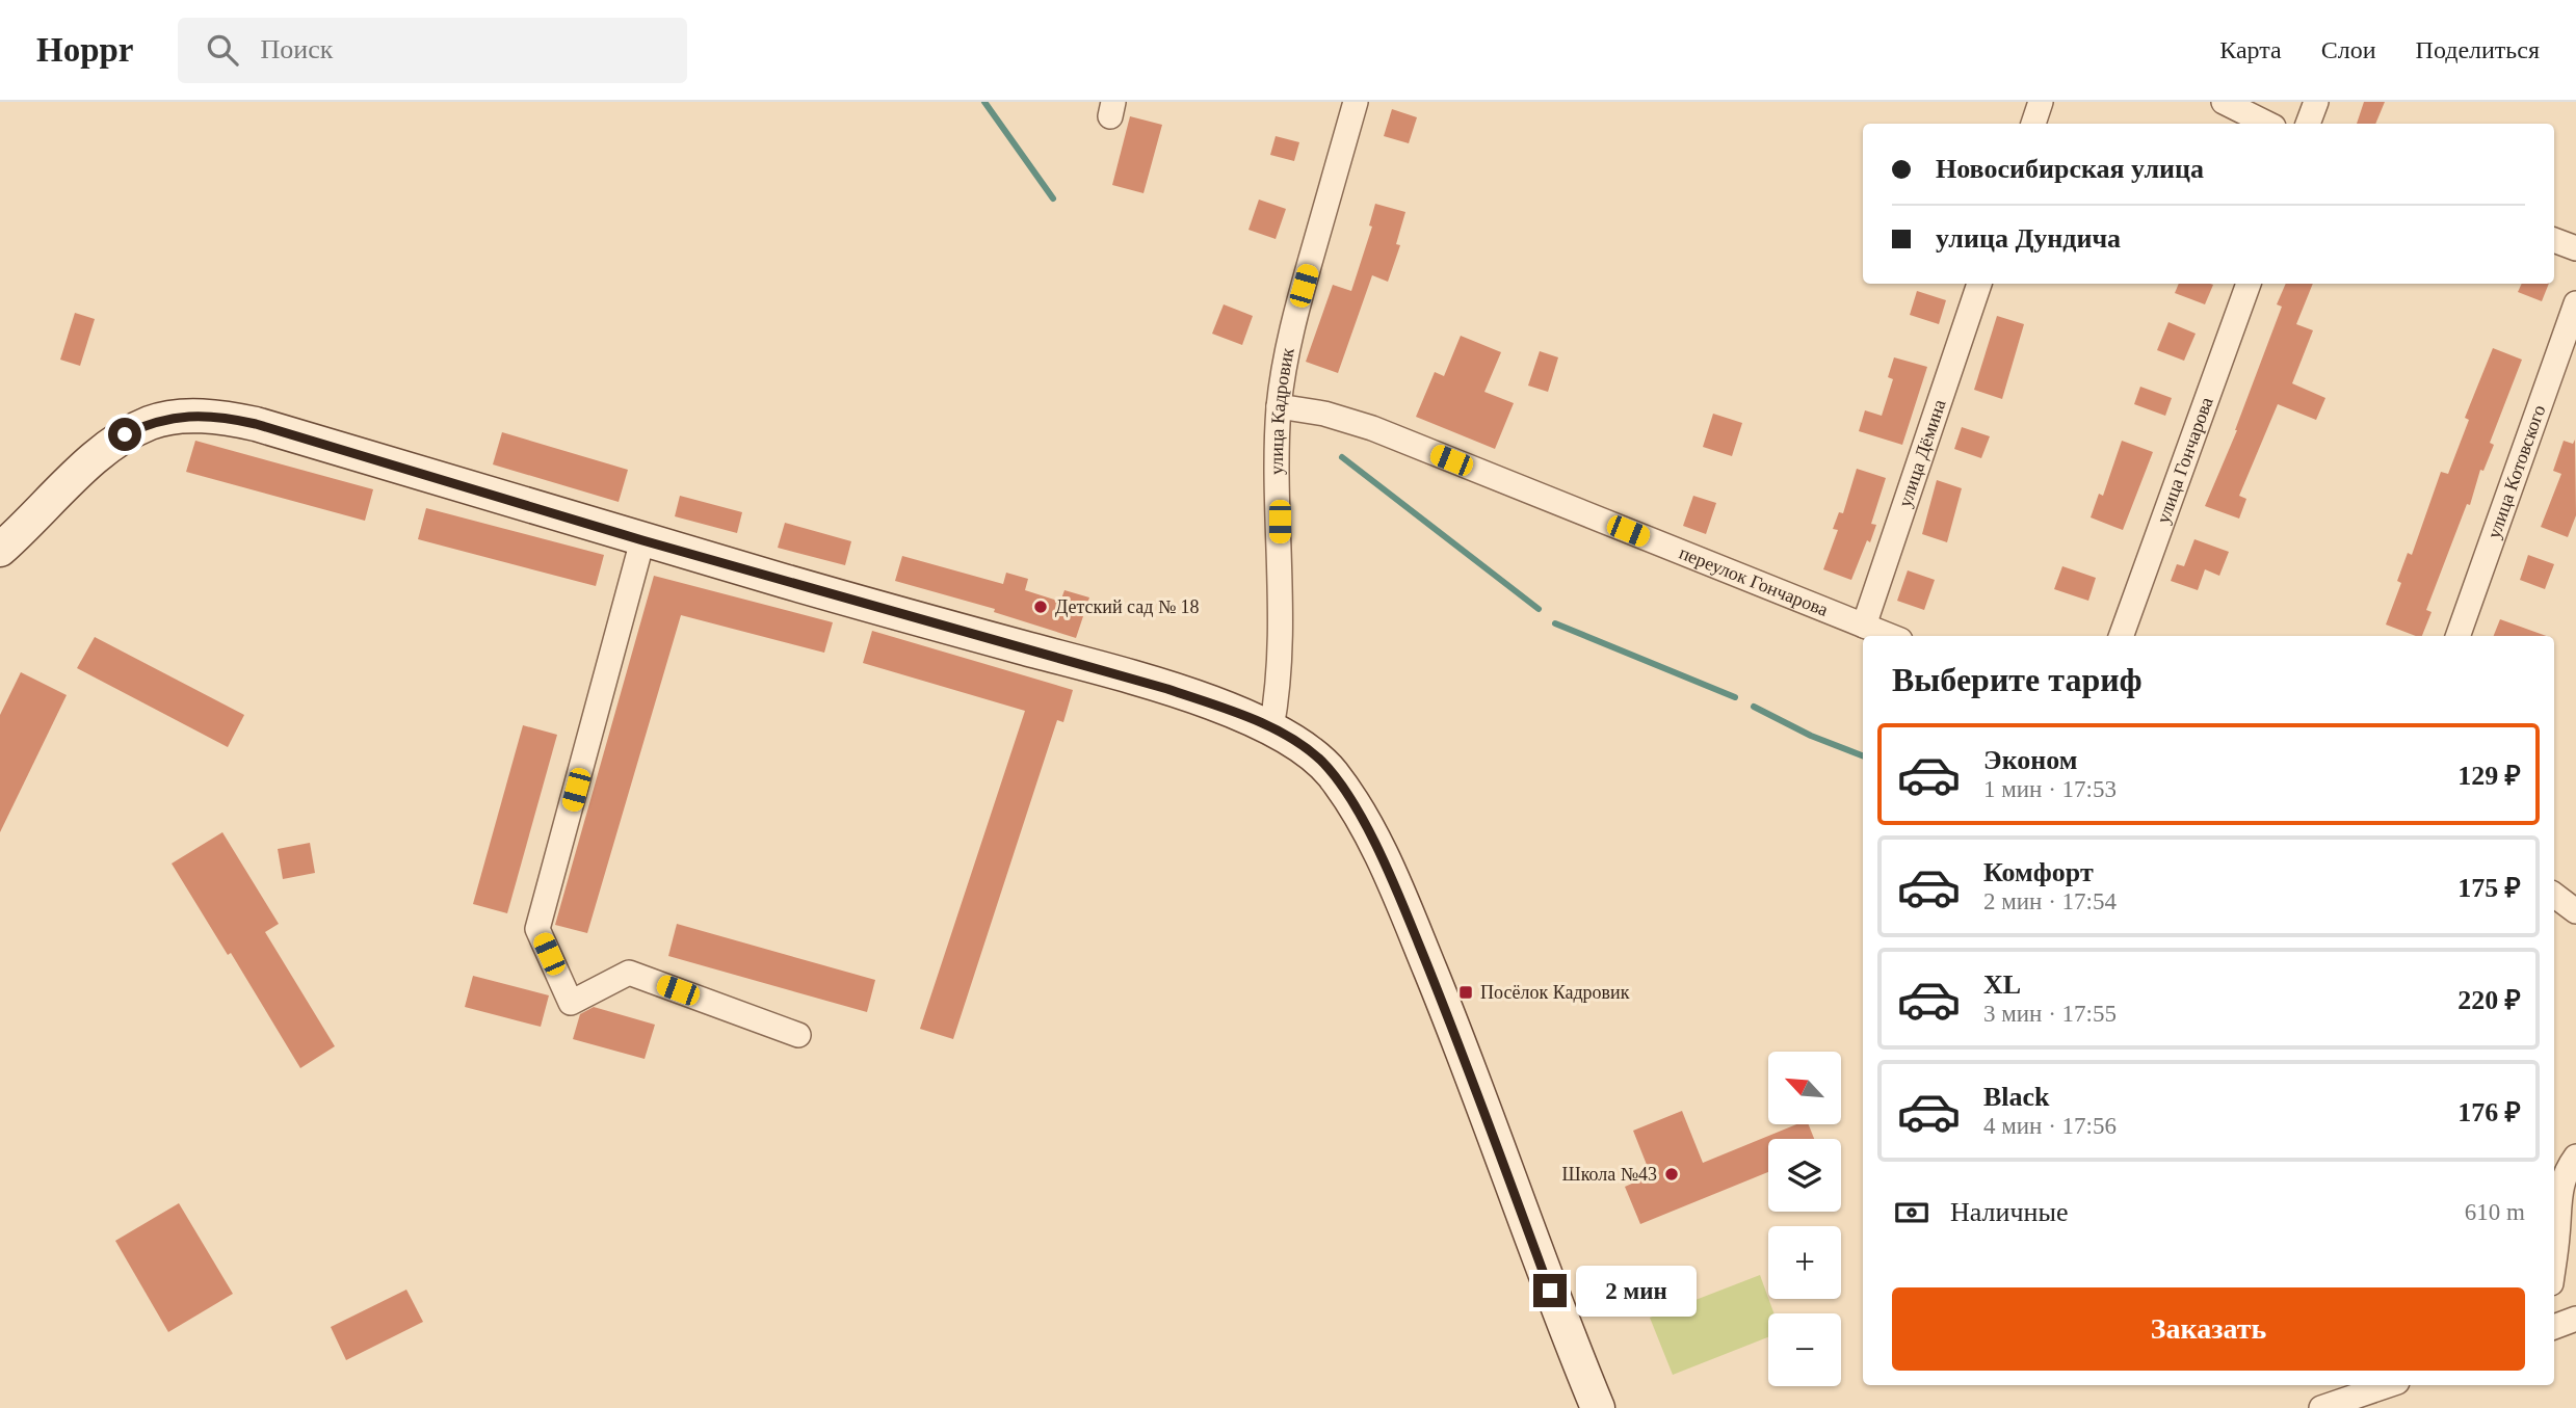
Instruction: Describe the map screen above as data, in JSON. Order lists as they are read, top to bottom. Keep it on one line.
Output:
{"streets":{"street":["улица Кадровик","улица Дёмина","улица Гончарова","улица Котовского","переулок Гончарова"]},"crossings":[["улица Кадровик","переулок Гончарова"],["улица Дёмина","переулок Гончарова"]],"places":{"other":["Детский сад № 18","Школа №43"],"transit":["Посёлок Кадровик"]},"north":"top left","page":{"header":"Hoppr","search":"Поиск","nav":["Карта","Слои","Поделиться"],"banner":["Новосибирская улица","улица Дундича"],"heading":"Выберите тариф","list":[{"name":"Эконом","note":"1 мин · 17:53","value":"129 ₽"},{"name":"Комфорт","note":"2 мин · 17:54","value":"175 ₽"},{"name":"XL","note":"3 мин · 17:55","value":"220 ₽"},{"name":"Black","note":"4 мин · 17:56","value":"176 ₽"}],"map_buttons":["+","−"],"pay":["Наличные","610 m"],"bubble":"2 мин","buttons":"Заказать"}}
